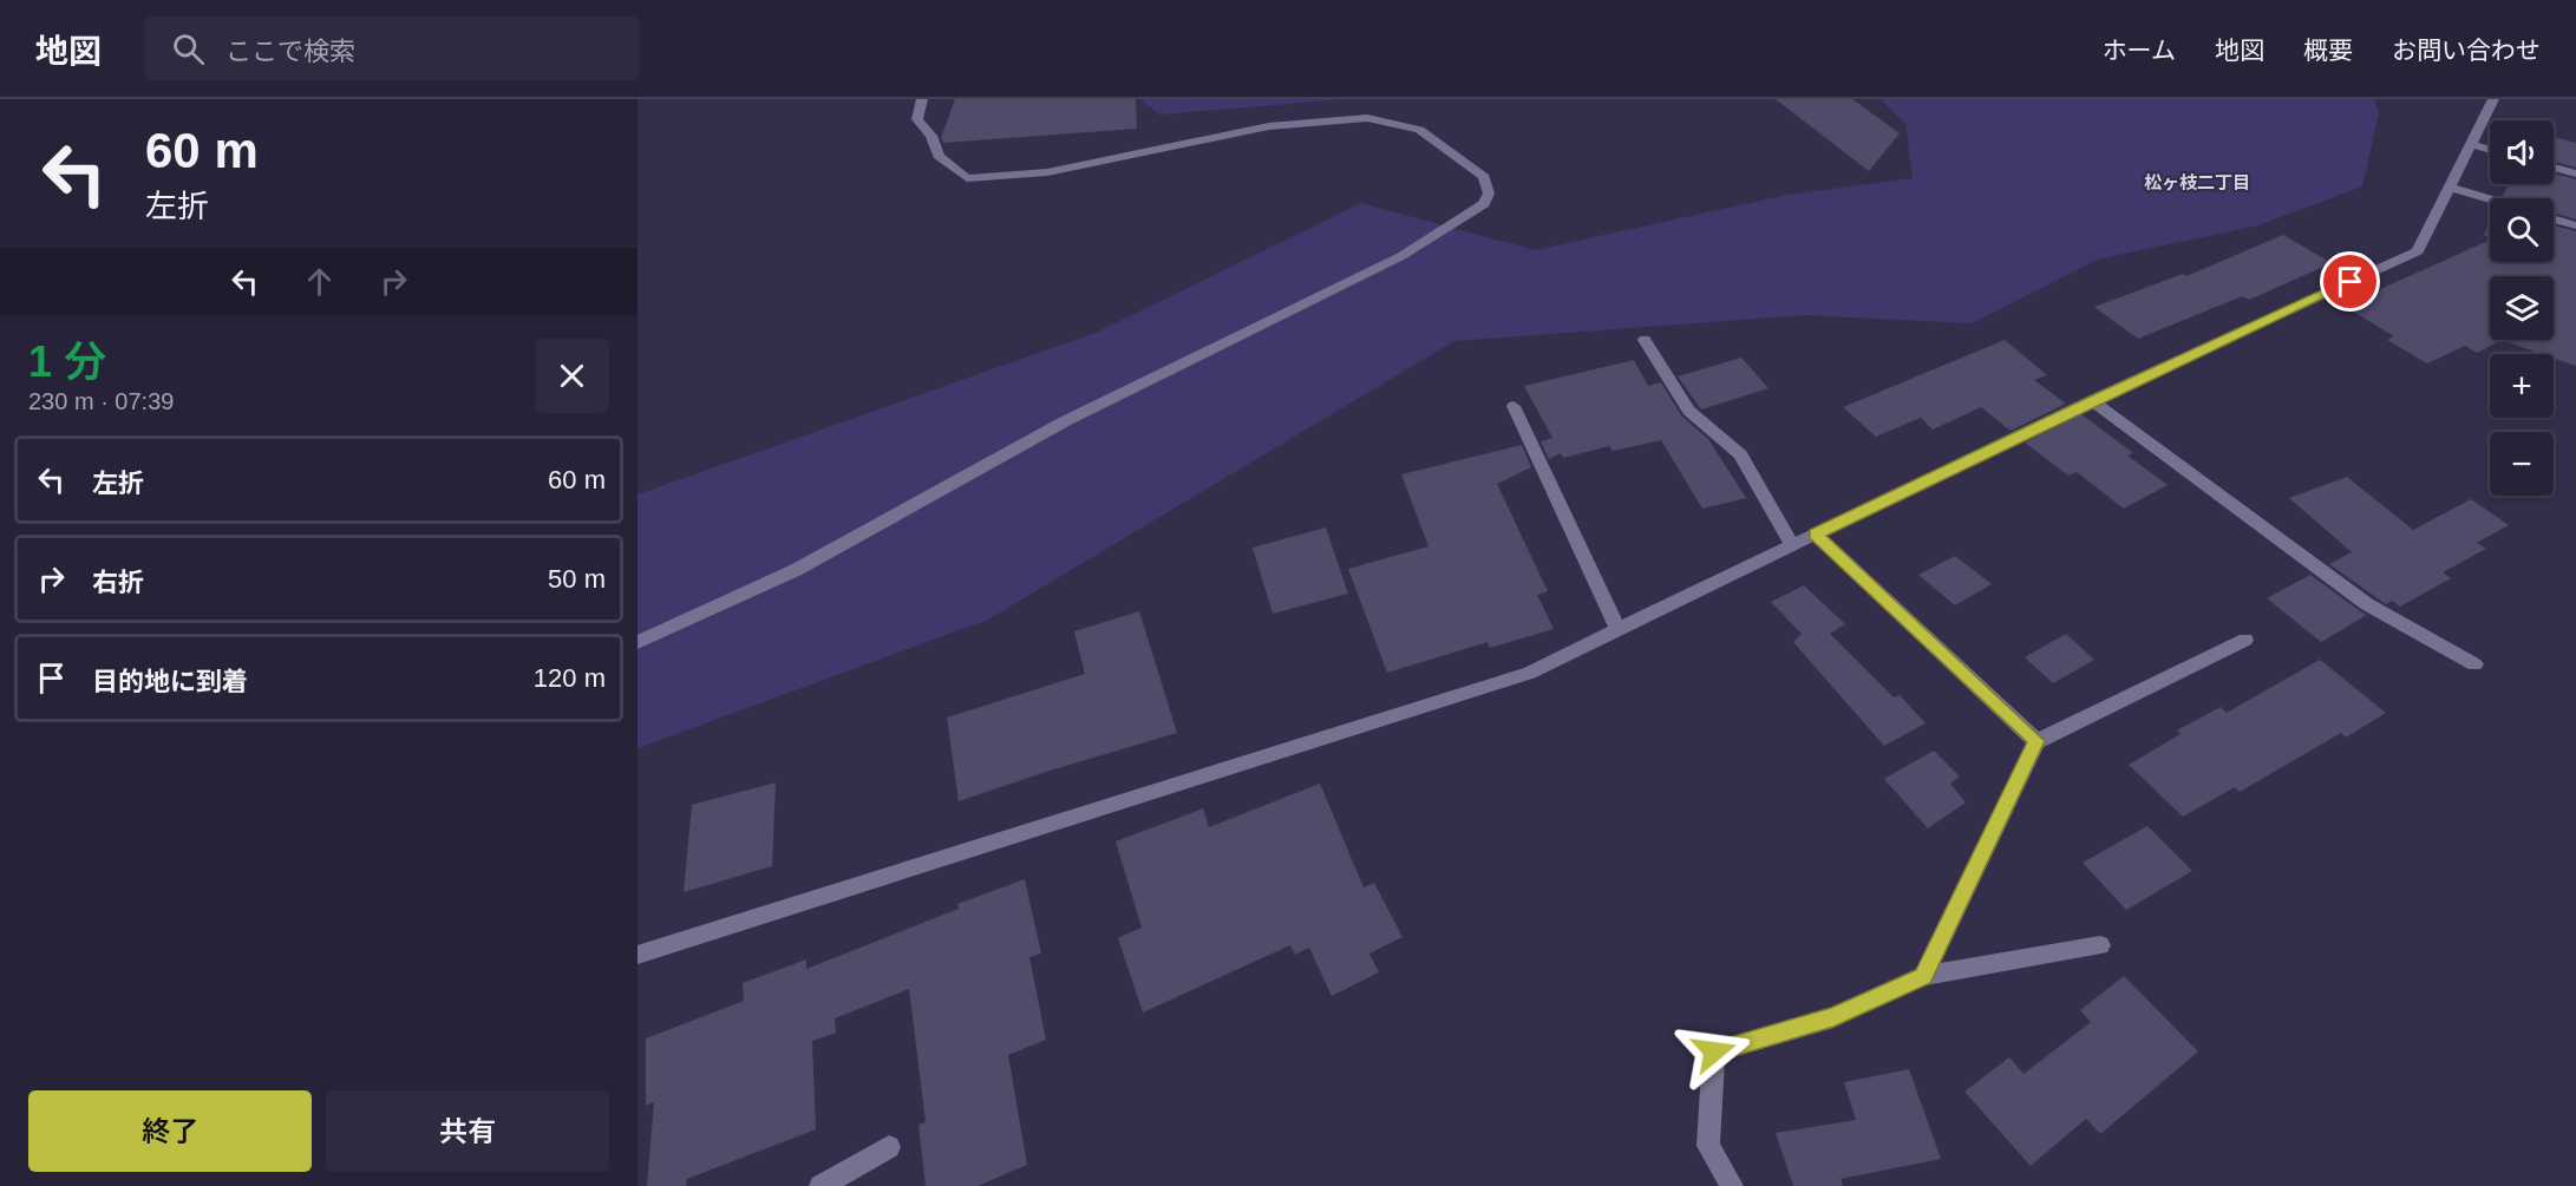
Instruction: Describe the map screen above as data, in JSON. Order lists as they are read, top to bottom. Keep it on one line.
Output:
{"districts":["松ヶ枝二丁目"],"page":{"header":"地図","search":"ここで検索","nav":["ホーム","地図","概要","お問い合わせ"],"turn":["60 m","左折"],"map_buttons":["+","−"],"heading":["1 分","230 m · 07:39"],"list":[{"name":"左折","value":"60 m"},{"name":"右折","value":"50 m"},{"name":"目的地に到着","value":"120 m"}],"buttons":["終了","共有"]}}
